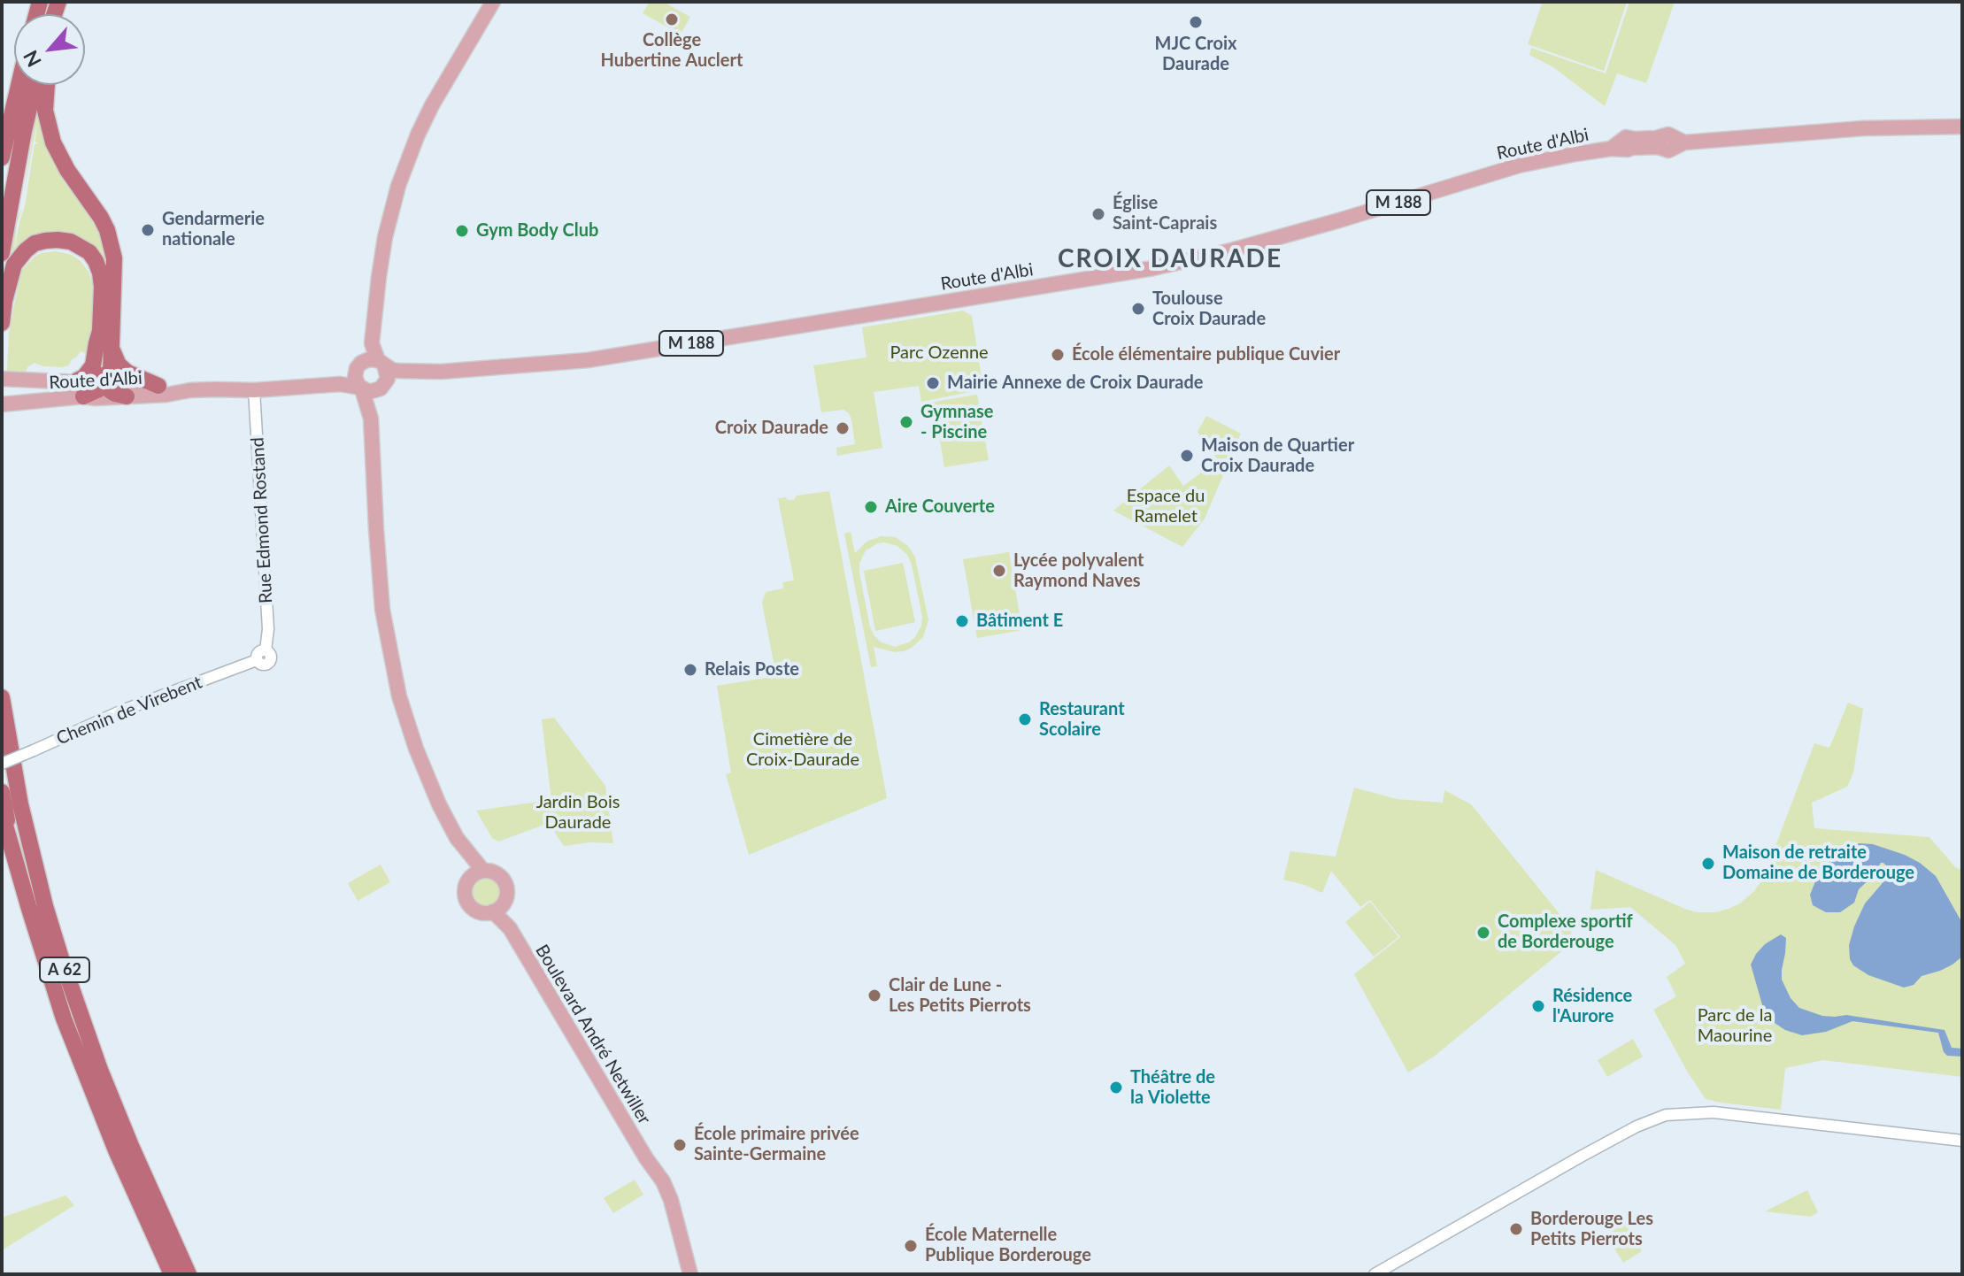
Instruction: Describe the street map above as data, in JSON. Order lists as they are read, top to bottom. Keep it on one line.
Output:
{"streets":{"highway":["A 62"],"main road":["Route d'Albi","M 188","Boulevard André Netwiller"],"street":["Rue Edmond Rostand","Chemin de Virebent"]},"crossings":[["Route d'Albi","Rue Edmond Rostand"],["Rue Edmond Rostand","Chemin de Virebent"]],"districts":["CROIX DAURADE"],"parks":["Parc Ozenne","Espace du Ramelet","Cimetière de Croix-Daurade","Jardin Bois Daurade","Parc de la Maourine"],"places":["Collège Hubertine Auclert","MJC Croix Daurade","Église Saint-Caprais","Gendarmerie nationale","Gym Body Club","Toulouse Croix Daurade","École élémentaire publique Cuvier","Mairie Annexe de Croix Daurade","Gymnase - Piscine","Croix Daurade","Maison de Quartier Croix Daurade","Aire Couverte","Lycée polyvalent Raymond Naves","Bâtiment E","Relais Poste","Restaurant Scolaire","Maison de retraite Domaine de Borderouge","Complexe sportif de Borderouge","Clair de Lune - Les Petits Pierrots","Résidence l'Aurore","Théâtre de la Violette","École primaire privée Sainte-Germaine","Borderouge Les Petits Pierrots","École Maternelle Publique Borderouge"],"north":"bottom left"}
